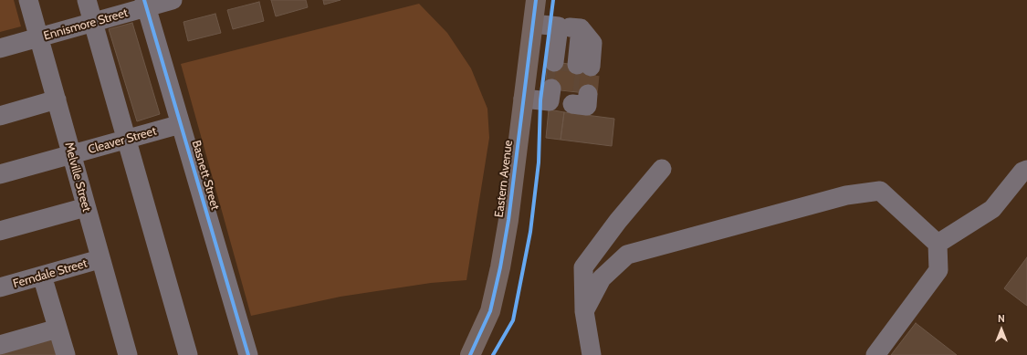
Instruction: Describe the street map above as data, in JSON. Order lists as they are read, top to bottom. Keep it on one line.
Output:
{"streets":{"highway":["Eastern Avenue"],"street":["Ennismore Street","Cleaver Street","Basnett Street","Melville Street","Ferndale Street"]},"crossings":[["Ennismore Street","Basnett Street"],["Ennismore Street","Melville Street"],["Cleaver Street","Basnett Street"],["Cleaver Street","Melville Street"],["Melville Street","Ferndale Street"]],"north":"top"}
